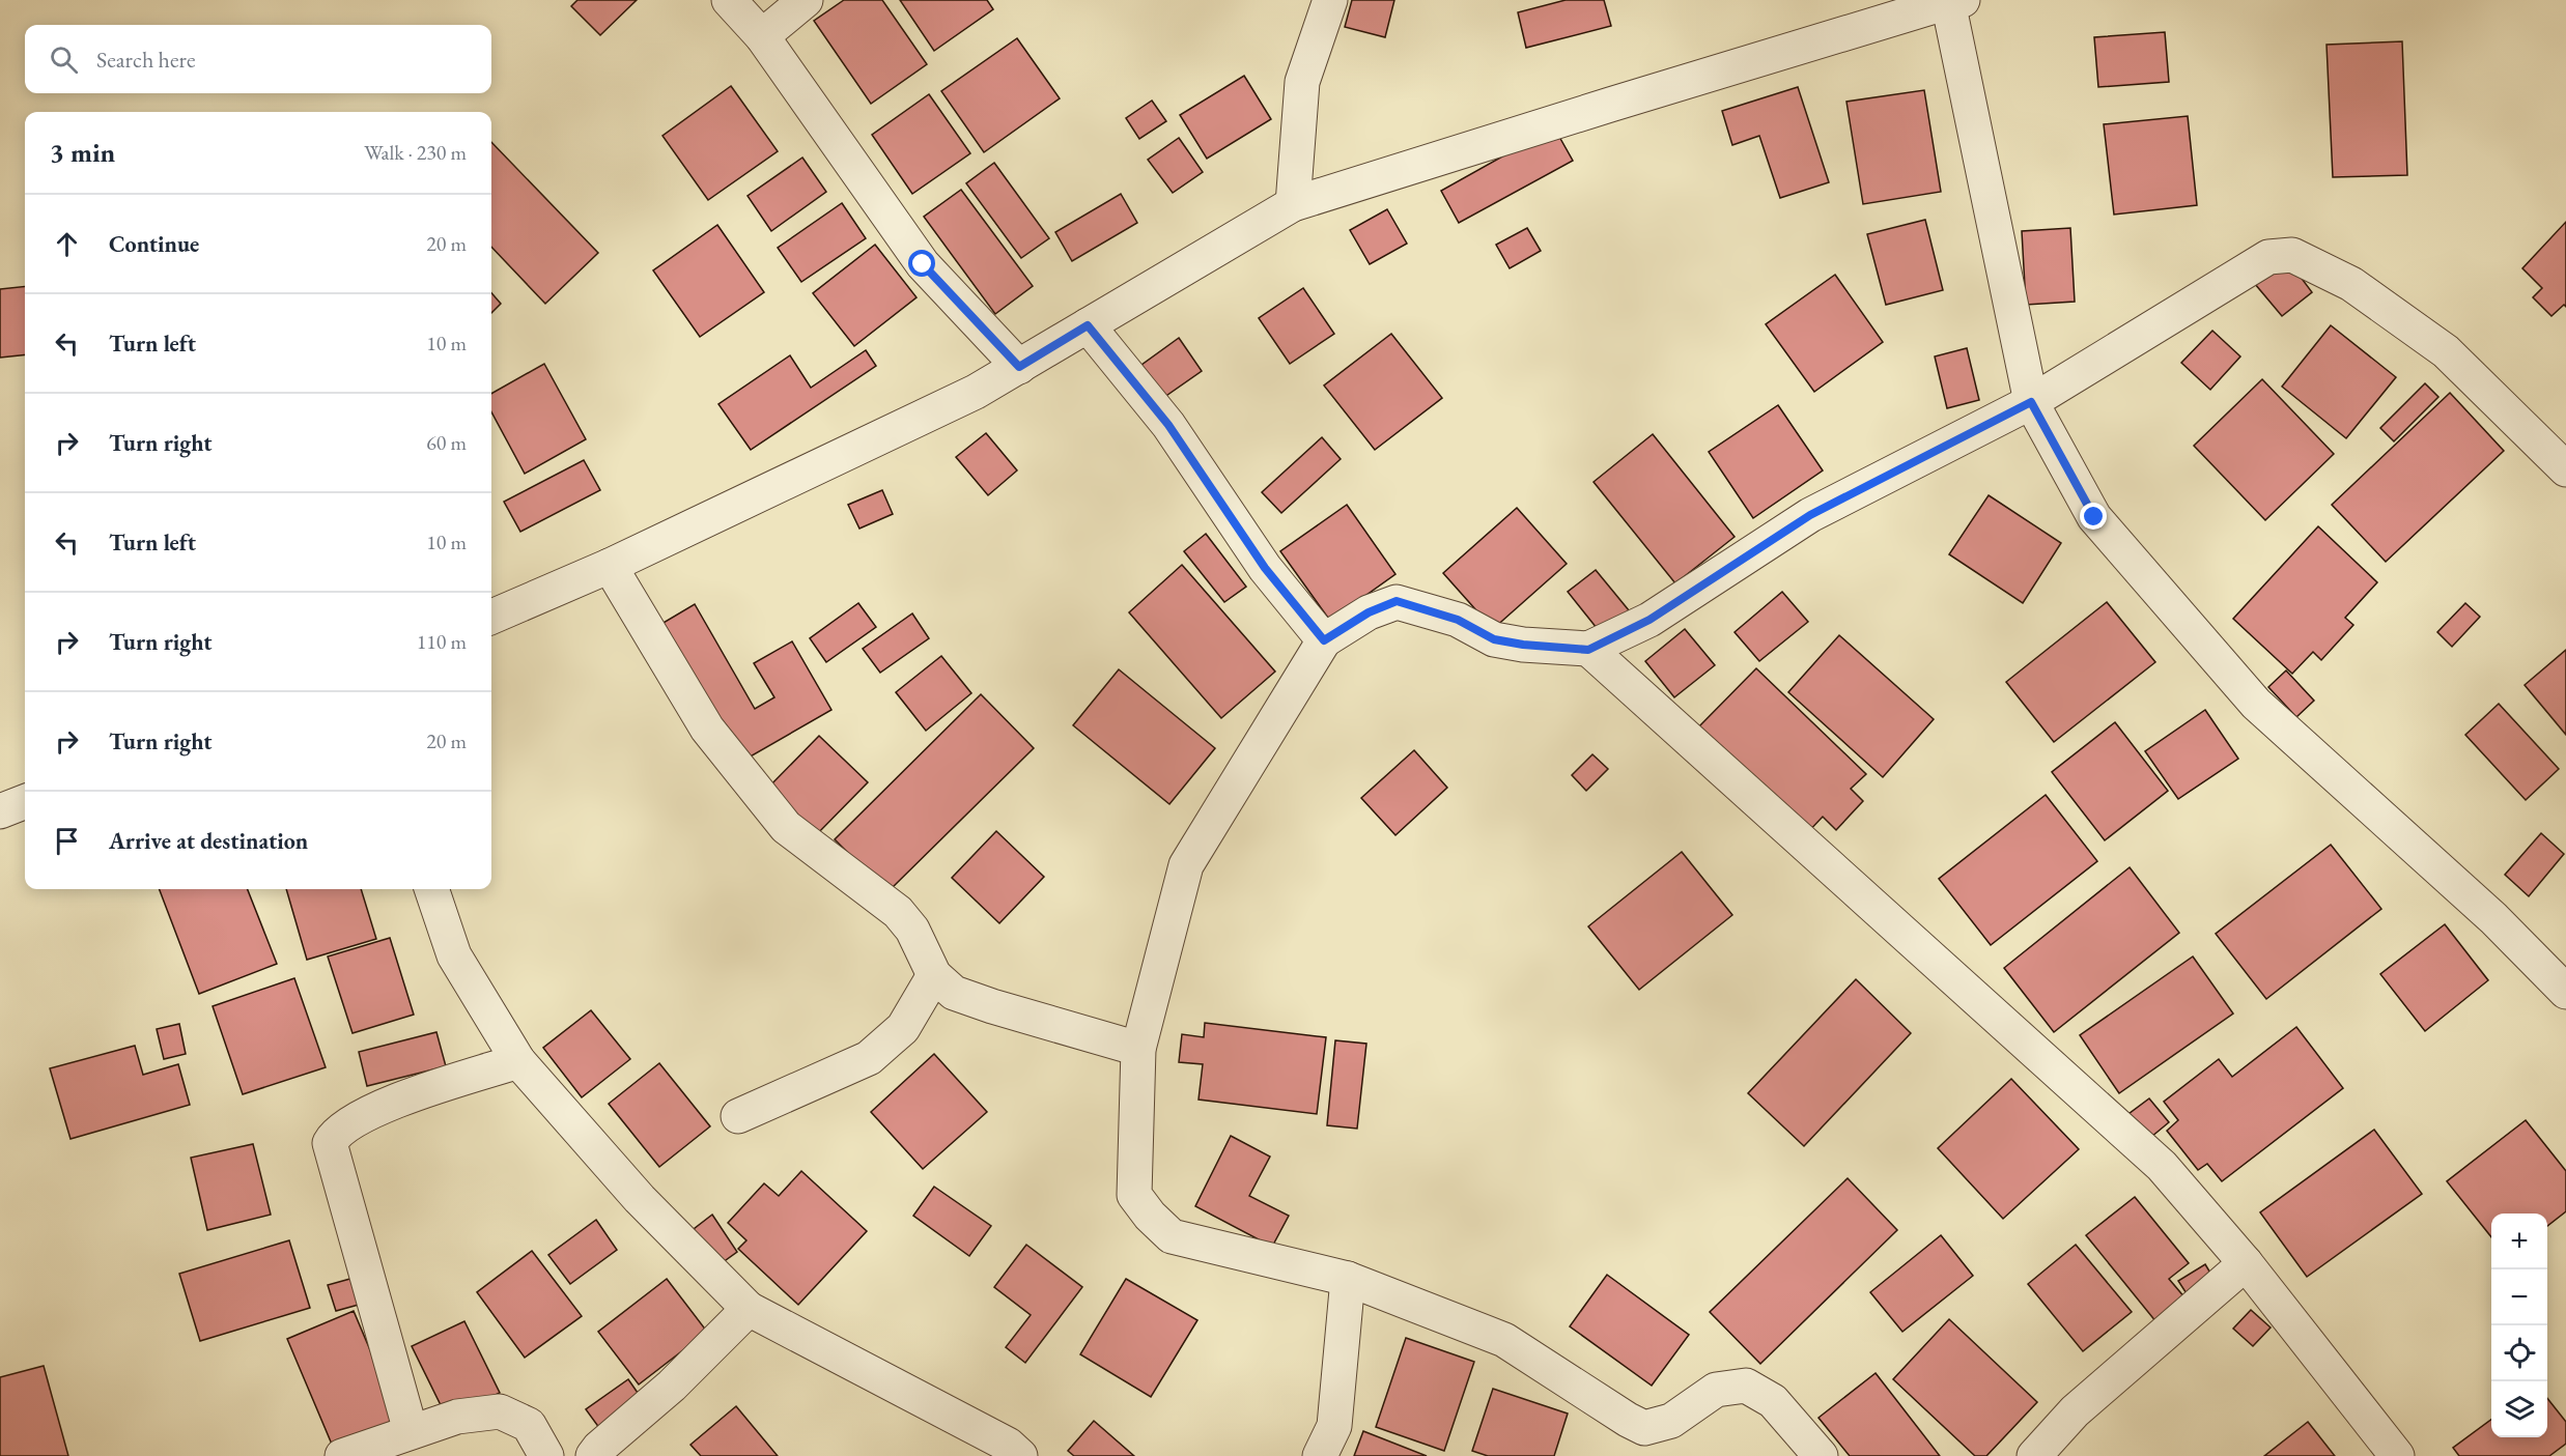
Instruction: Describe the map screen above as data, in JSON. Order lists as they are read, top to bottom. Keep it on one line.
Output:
{"page":{"search":"Search here","heading":["3 min","Walk · 230 m"],"list":[["Continue","20 m"],["Turn left","10 m"],["Turn right","60 m"],["Turn left","10 m"],["Turn right","110 m"],["Turn right","20 m"],"Arrive at destination"],"map_buttons":["+","−"]}}
